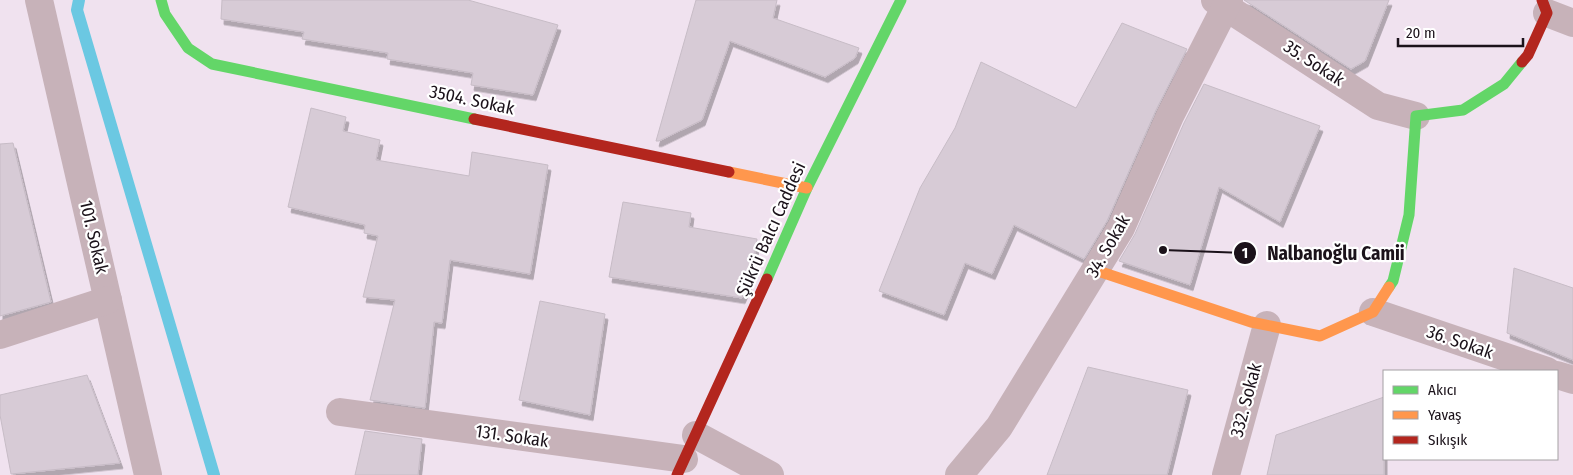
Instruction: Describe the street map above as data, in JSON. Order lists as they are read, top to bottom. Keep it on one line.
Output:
{"streets":{"street":["35. Sokak","3504. Sokak","Şükrü Balcı Caddesi","101. Sokak","34. Sokak","36. Sokak","332. Sokak","131. Sokak"]},"crossings":[["35. Sokak","34. Sokak"],["3504. Sokak","Şükrü Balcı Caddesi"],["Şükrü Balcı Caddesi","131. Sokak"]],"places":["Nalbanoğlu Camii"],"legend":["Akıcı","Yavaş","Sıkışık"],"scale_bar":"20 m"}
